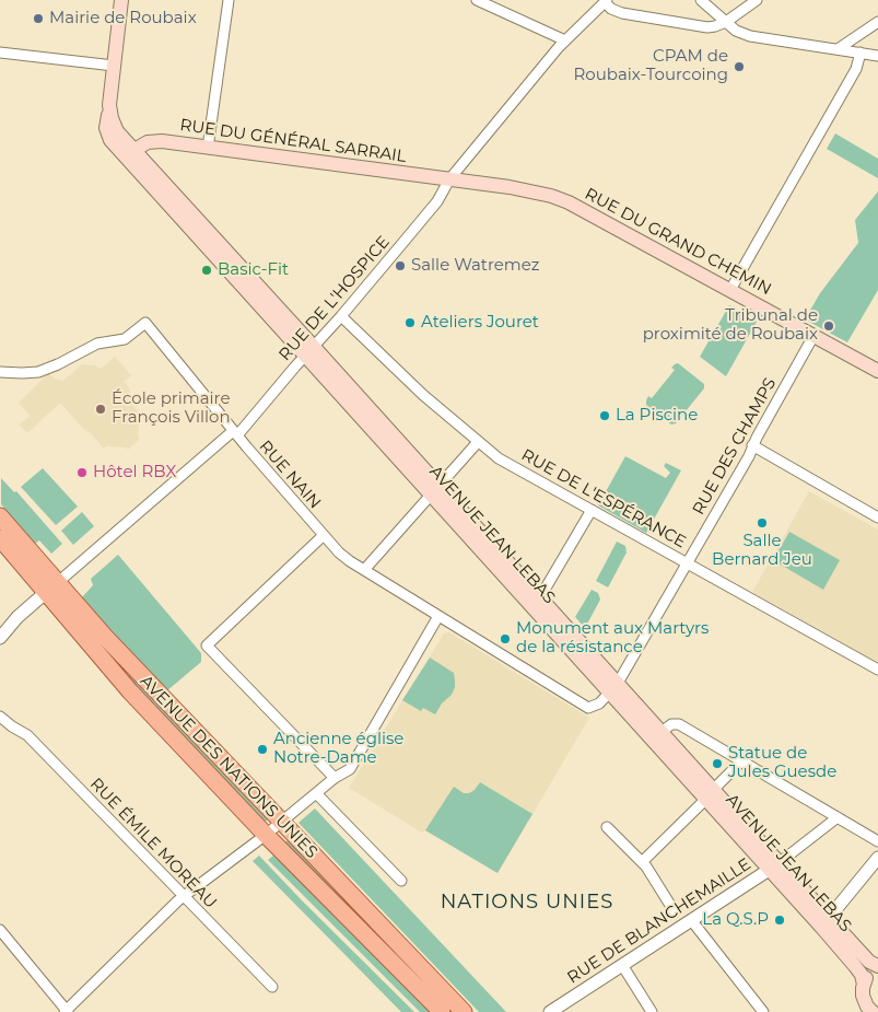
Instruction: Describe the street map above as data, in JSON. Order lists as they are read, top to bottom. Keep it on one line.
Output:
{"streets":{"main road":["RUE DU GÉNÉRAL SARRAIL","RUE DU GRAND CHEMIN","AVENUE JEAN LEBAS","AVENUE DES NATIONS UNIES"],"street":["RUE DE L'HOSPICE","RUE DES CHAMPS","RUE NAIN","RUE DE L'ESPÉRANCE","RUE ÉMILE MOREAU","RUE DE BLANCHEMAILLE"]},"crossings":[["RUE DU GÉNÉRAL SARRAIL","RUE DU GRAND CHEMIN"],["RUE DU GÉNÉRAL SARRAIL","RUE DE L'HOSPICE"],["RUE DU GÉNÉRAL SARRAIL","AVENUE JEAN LEBAS"],["RUE DU GRAND CHEMIN","RUE DE L'HOSPICE"],["RUE DU GRAND CHEMIN","RUE DES CHAMPS"],["RUE DE L'HOSPICE","RUE NAIN"],["RUE DE L'HOSPICE","RUE DE L'ESPÉRANCE"],["RUE DE L'HOSPICE","AVENUE JEAN LEBAS"],["RUE DE L'HOSPICE","AVENUE DES NATIONS UNIES"],["RUE DES CHAMPS","RUE NAIN"],["RUE DES CHAMPS","RUE DE L'ESPÉRANCE"],["RUE DES CHAMPS","AVENUE JEAN LEBAS"],["RUE NAIN","AVENUE JEAN LEBAS"],["AVENUE JEAN LEBAS","RUE DE BLANCHEMAILLE"]],"districts":["NATIONS UNIES"],"places":["Mairie de Roubaix","CPAM de Roubaix-Tourcoing","Salle Watremez","Basic-Fit","Ateliers Jouret","Tribunal de proximité de Roubaix","École primaire François Villon","La Piscine","Hôtel RBX","Salle Bernard Jeu","Monument aux Martyrs de la résistance","Ancienne église Notre-Dame","Statue de Jules Guesde","La Q.S.P"]}
